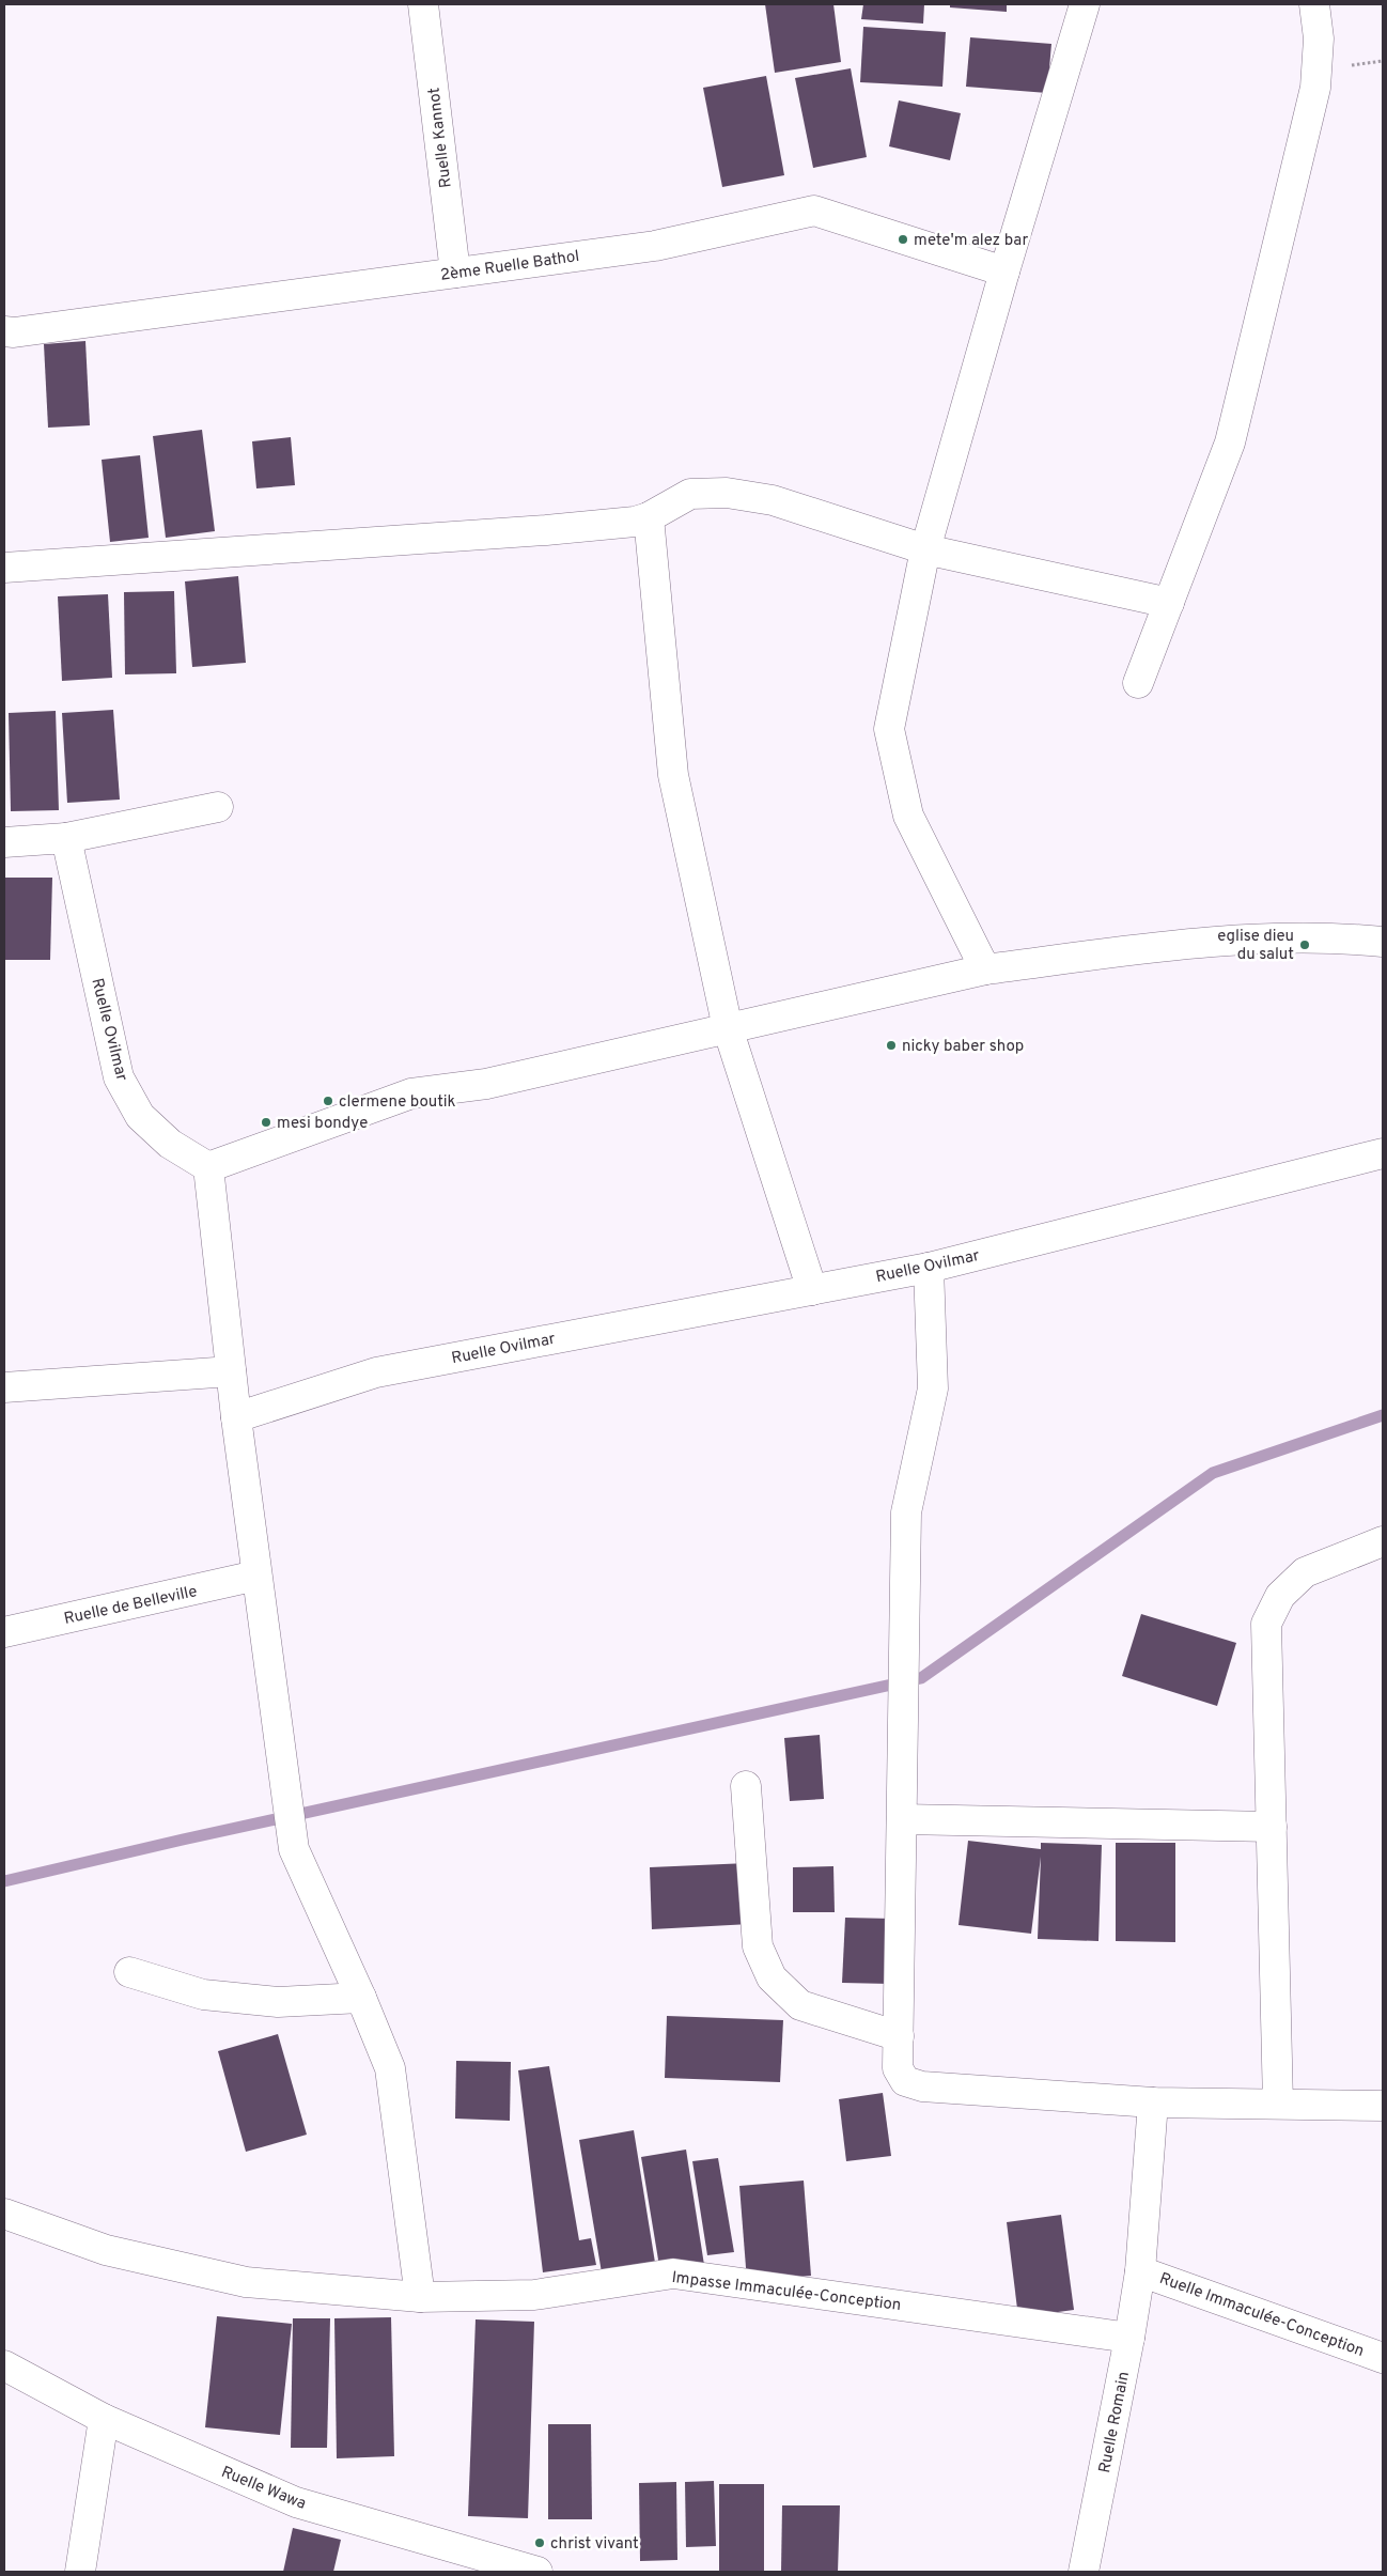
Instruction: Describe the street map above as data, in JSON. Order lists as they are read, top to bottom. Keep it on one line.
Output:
{"streets":{"street":["Ruelle Kannot","2ème Ruelle Bathol","Ruelle Ovilmar","Ruelle de Belleville","Impasse Immaculée-Conception","Ruelle Immaculée-Conception","Ruelle Romain","Ruelle Wawa"]},"crossings":[["Ruelle Kannot","2ème Ruelle Bathol"],["Impasse Immaculée-Conception","Ruelle Romain"],["Ruelle Immaculée-Conception","Ruelle Romain"]],"places":["mete'm alez bar","eglise dieu du salut","nicky baber shop","clermene boutik","mesi bondye","christ vivant"]}
